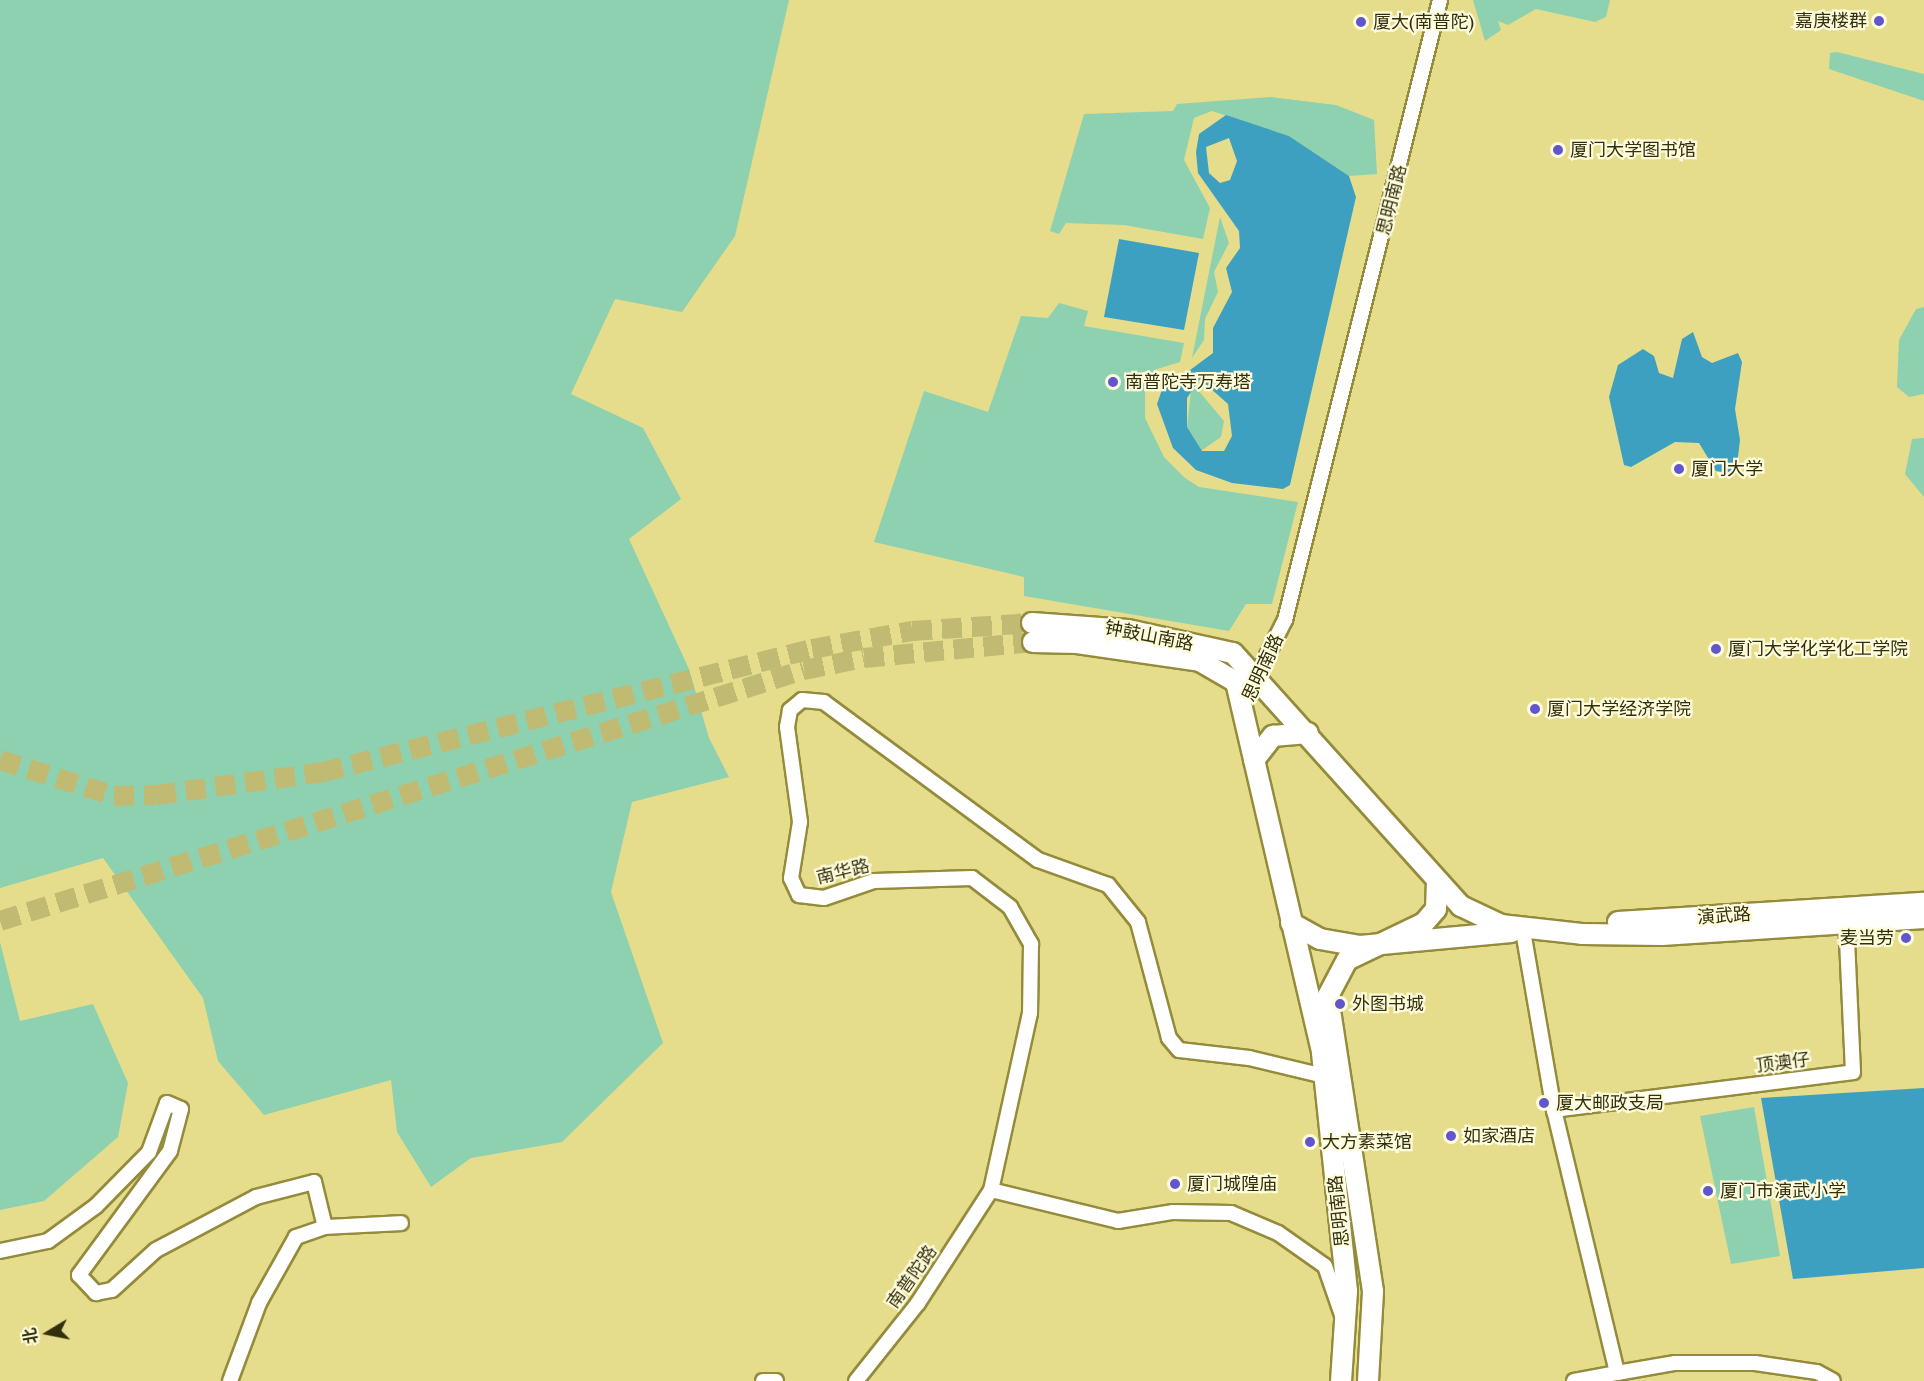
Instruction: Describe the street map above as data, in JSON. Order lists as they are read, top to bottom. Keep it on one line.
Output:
{"streets":{"main road":["思明南路","钟鼓山南路","演武路"],"street":["南华路","顶澳仔","南普陀路"]},"crossings":[["思明南路","钟鼓山南路"],["思明南路","南华路"],["思明南路","演武路"],["钟鼓山南路","演武路"],["南华路","南普陀路"],["演武路","顶澳仔"]],"places":["嘉庚楼群","厦大(南普陀)","厦门大学图书馆","南普陀寺万寿塔","厦门大学","厦门大学化学化工学院","厦门大学经济学院","麦当劳","外图书城","厦大邮政支局","如家酒店","大方素菜馆","厦门城隍庙","厦门市演武小学"],"north":"left"}
